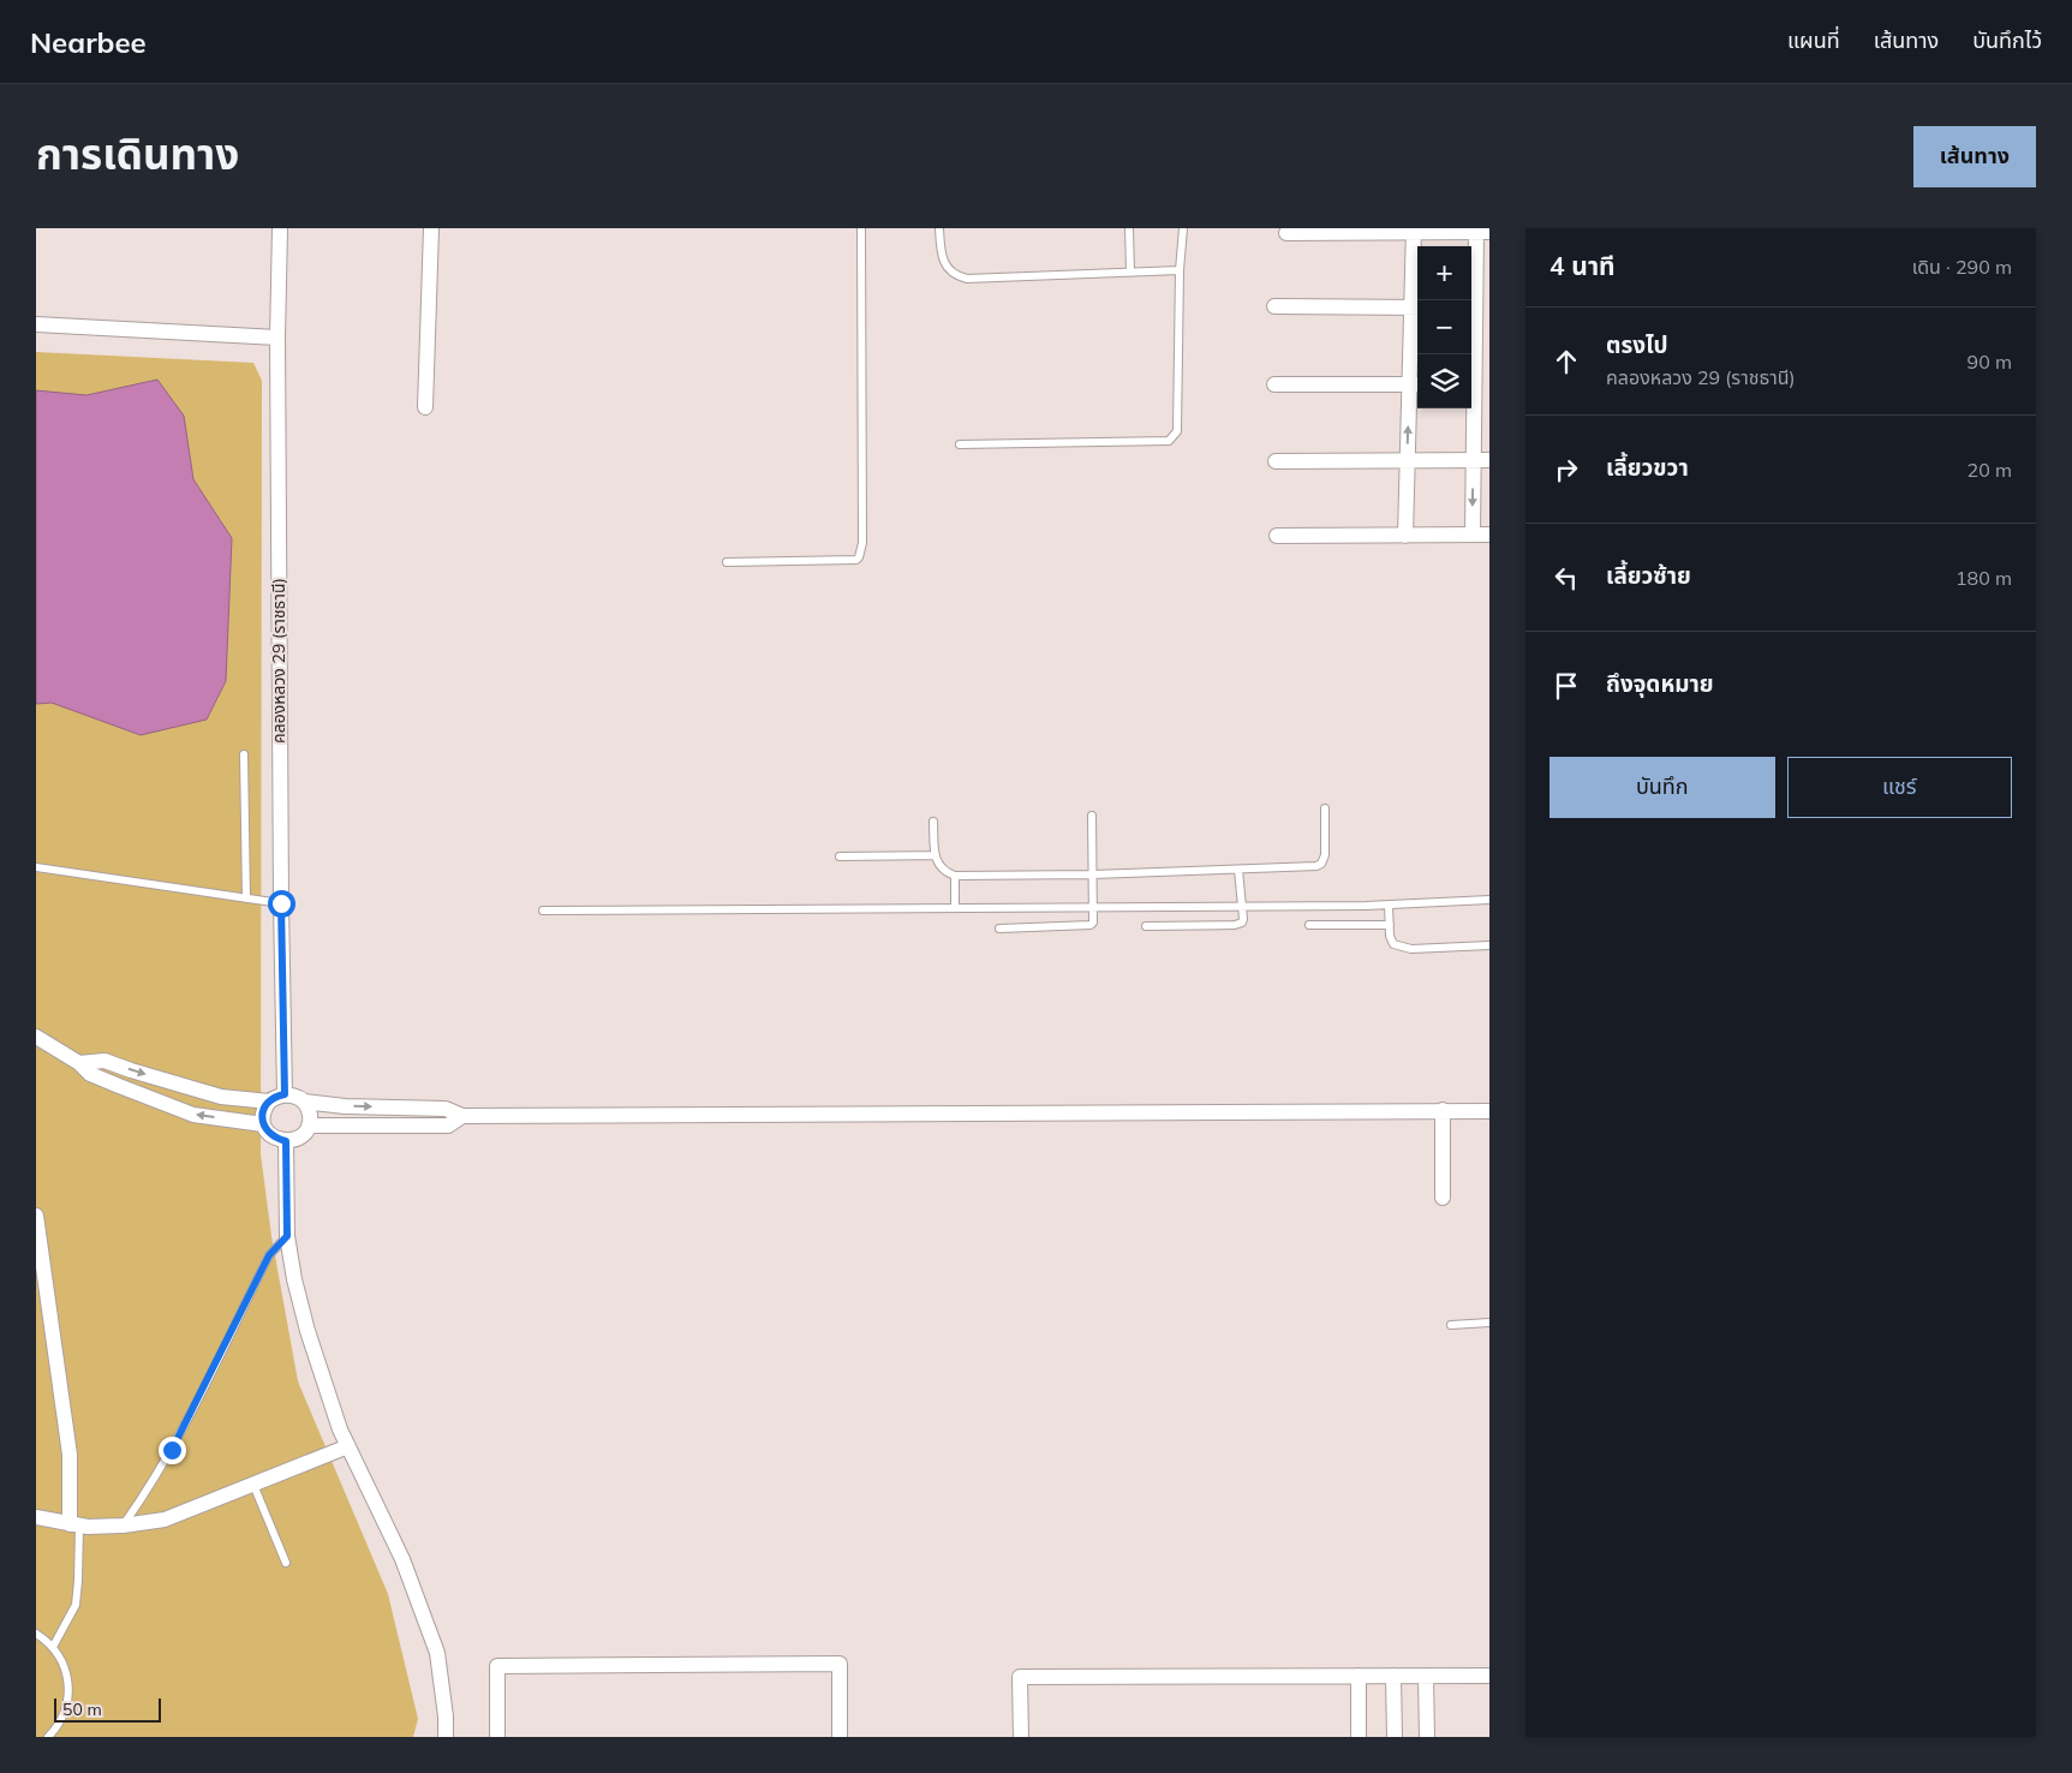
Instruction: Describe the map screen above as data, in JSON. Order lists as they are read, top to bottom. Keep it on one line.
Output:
{"streets":{"street":["คลองหลวง 29 (ราชธานี)"]},"scale_bar":"50 m","page":{"header":"Nearbee","nav":["แผนที่","เส้นทาง","บันทึกไว้"],"title":"การเดินทาง","buttons":["เส้นทาง",["บันทึก","แชร์"]],"heading":["4 นาที","เดิน · 290 m"],"map_buttons":["+","−"],"list":[["ตรงไป","คลองหลวง 29 (ราชธานี)","90 m"],["เลี้ยวขวา","20 m"],["เลี้ยวซ้าย","180 m"],"ถึงจุดหมาย"],"scale":"50 m"}}
